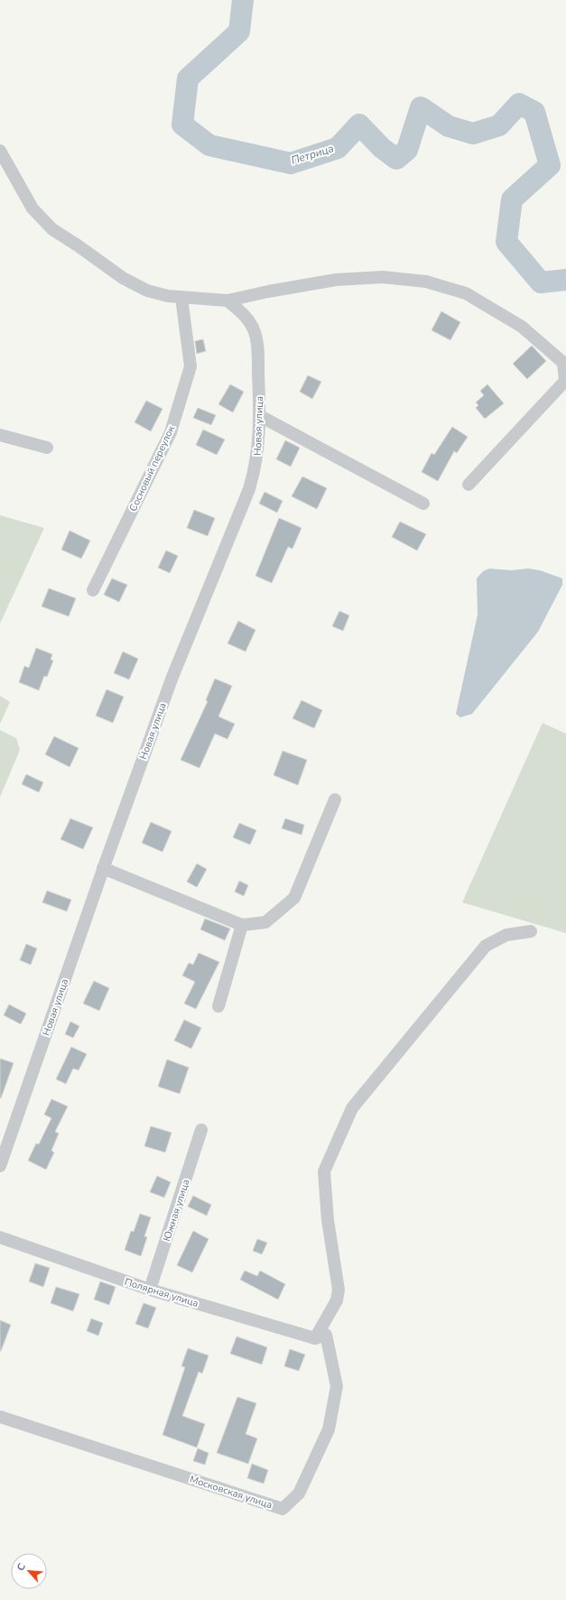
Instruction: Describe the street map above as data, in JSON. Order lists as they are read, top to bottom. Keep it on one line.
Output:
{"streets":{"street":["Новая улица","Сосновый переулок","Южная улица","Полярная улица","Московская улица"]},"crossings":[["Южная улица","Полярная улица"],["Полярная улица","Московская улица"]],"water":["Петрица"],"north":"top left"}
